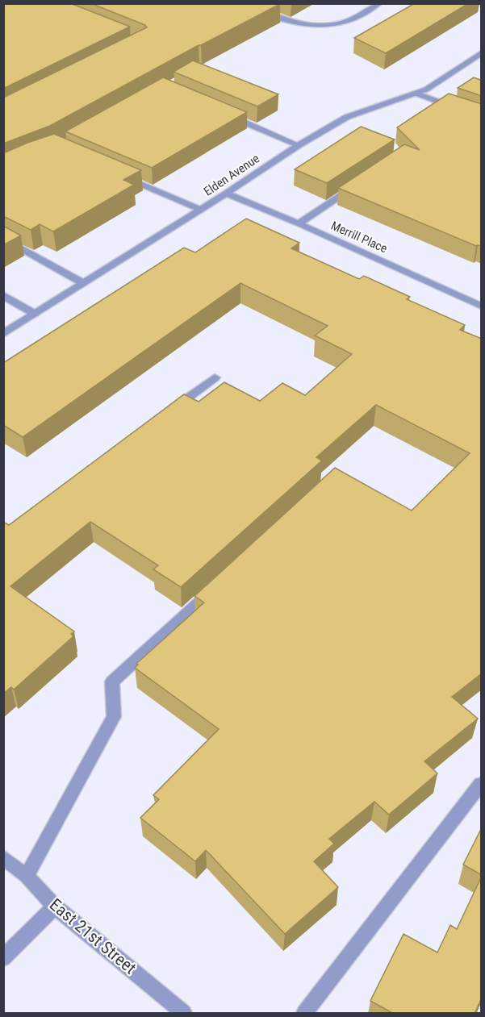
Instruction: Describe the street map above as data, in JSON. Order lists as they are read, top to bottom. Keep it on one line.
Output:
{"streets":{"street":["Elden Avenue","Merrill Place","East 21st Street"]},"crossings":[["Elden Avenue","Merrill Place"]]}
